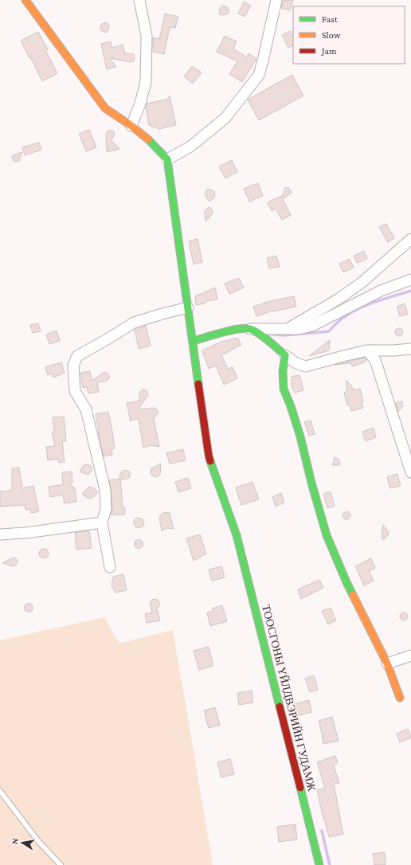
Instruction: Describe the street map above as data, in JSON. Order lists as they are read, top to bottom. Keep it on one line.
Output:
{"streets":{"main road":["ТООСГОНЫ ҮЙЛДВЭРИЙН ГУДАМЖ"]},"legend":["Fast","Slow","Jam"],"north":"left"}
